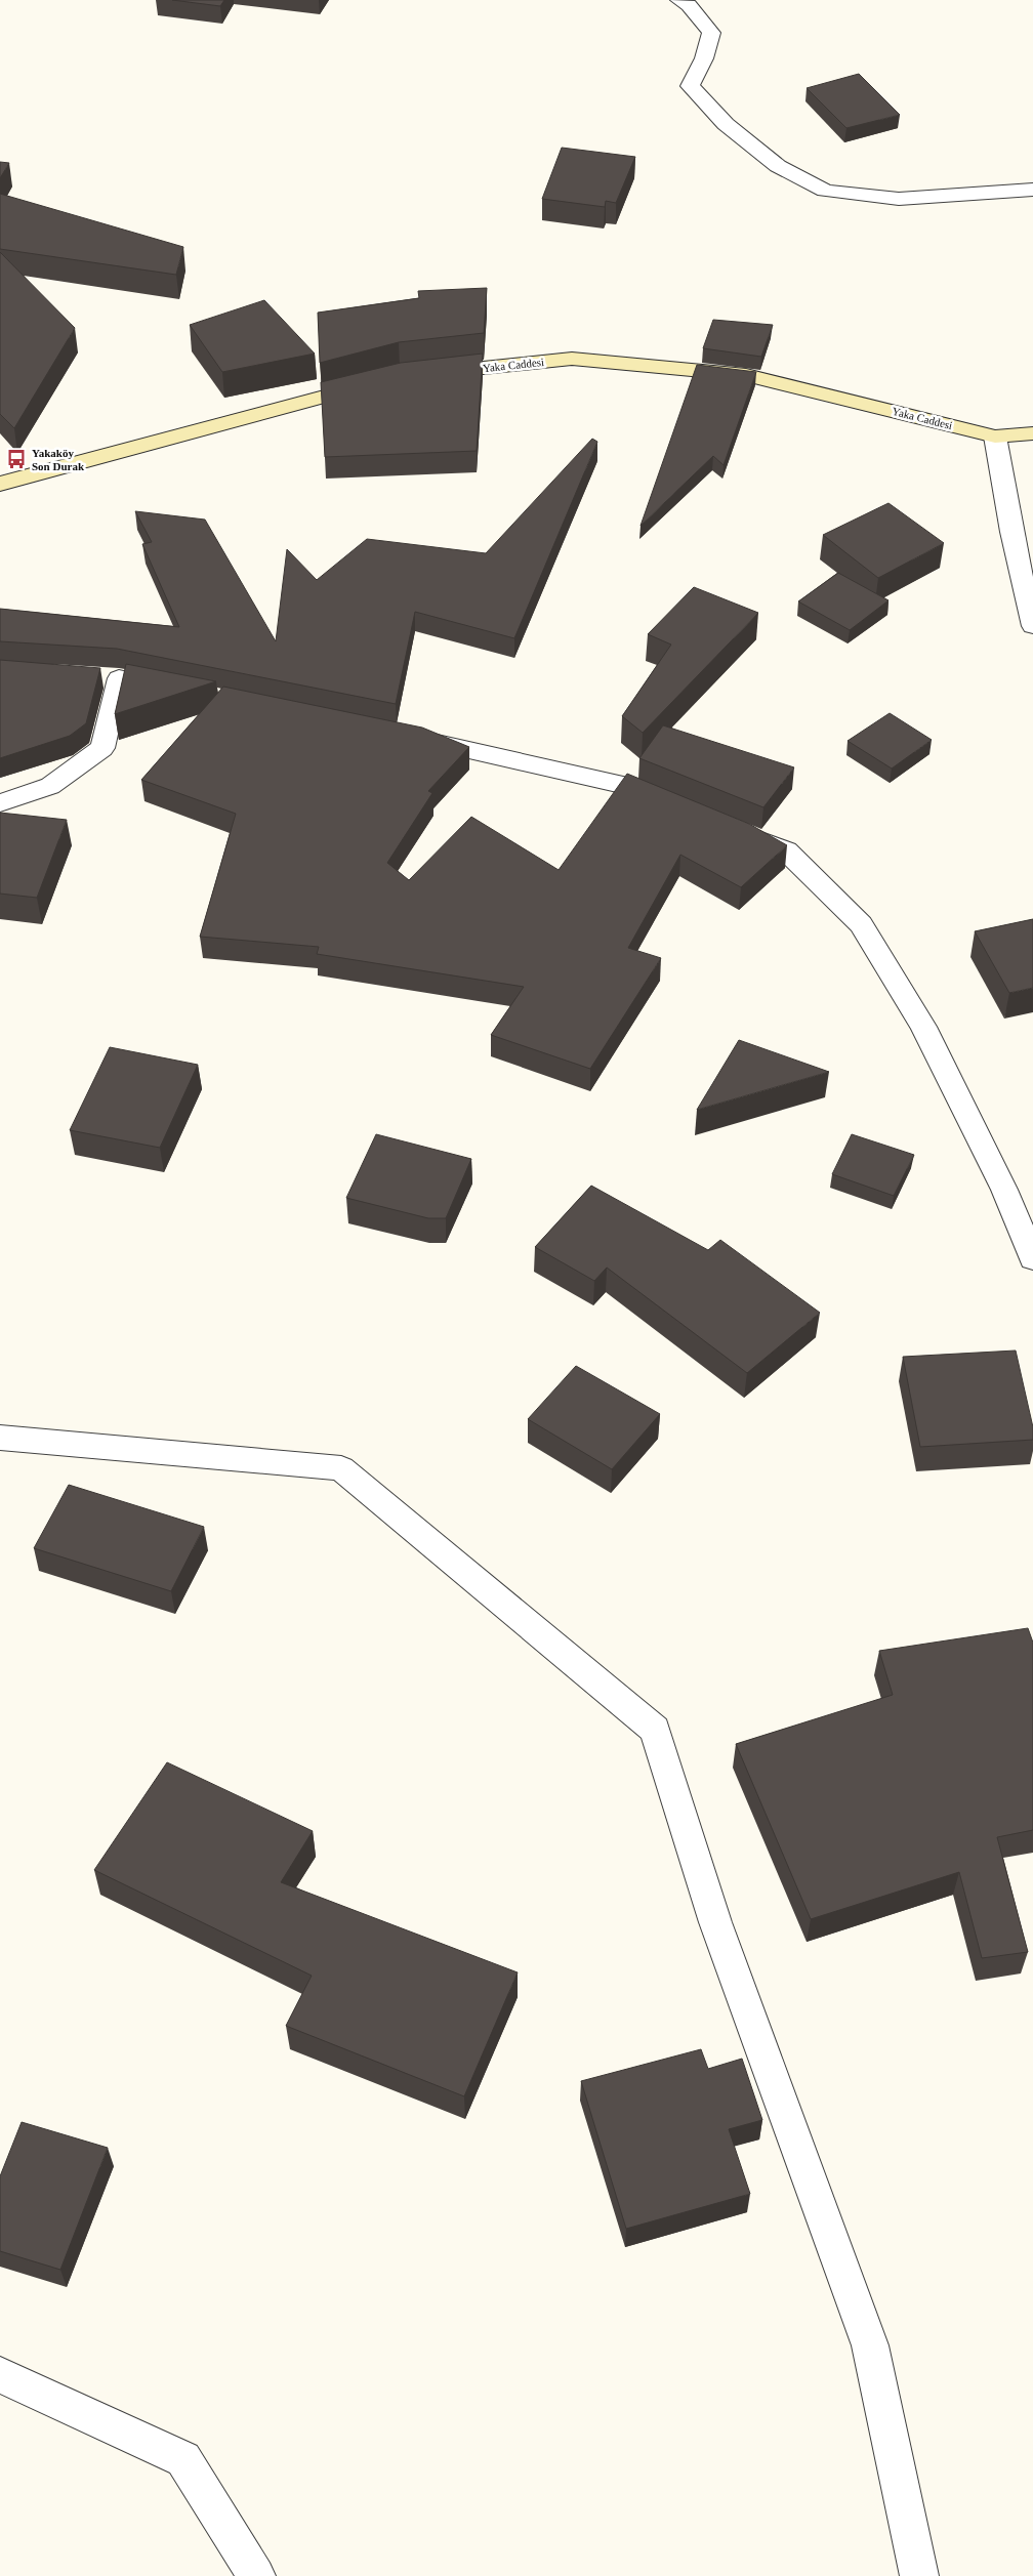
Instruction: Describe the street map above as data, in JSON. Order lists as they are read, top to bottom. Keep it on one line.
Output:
{"streets":{"street":["Yaka Caddesi"]},"places":{"bus stop":["Yakaköy Son Durak"]}}
